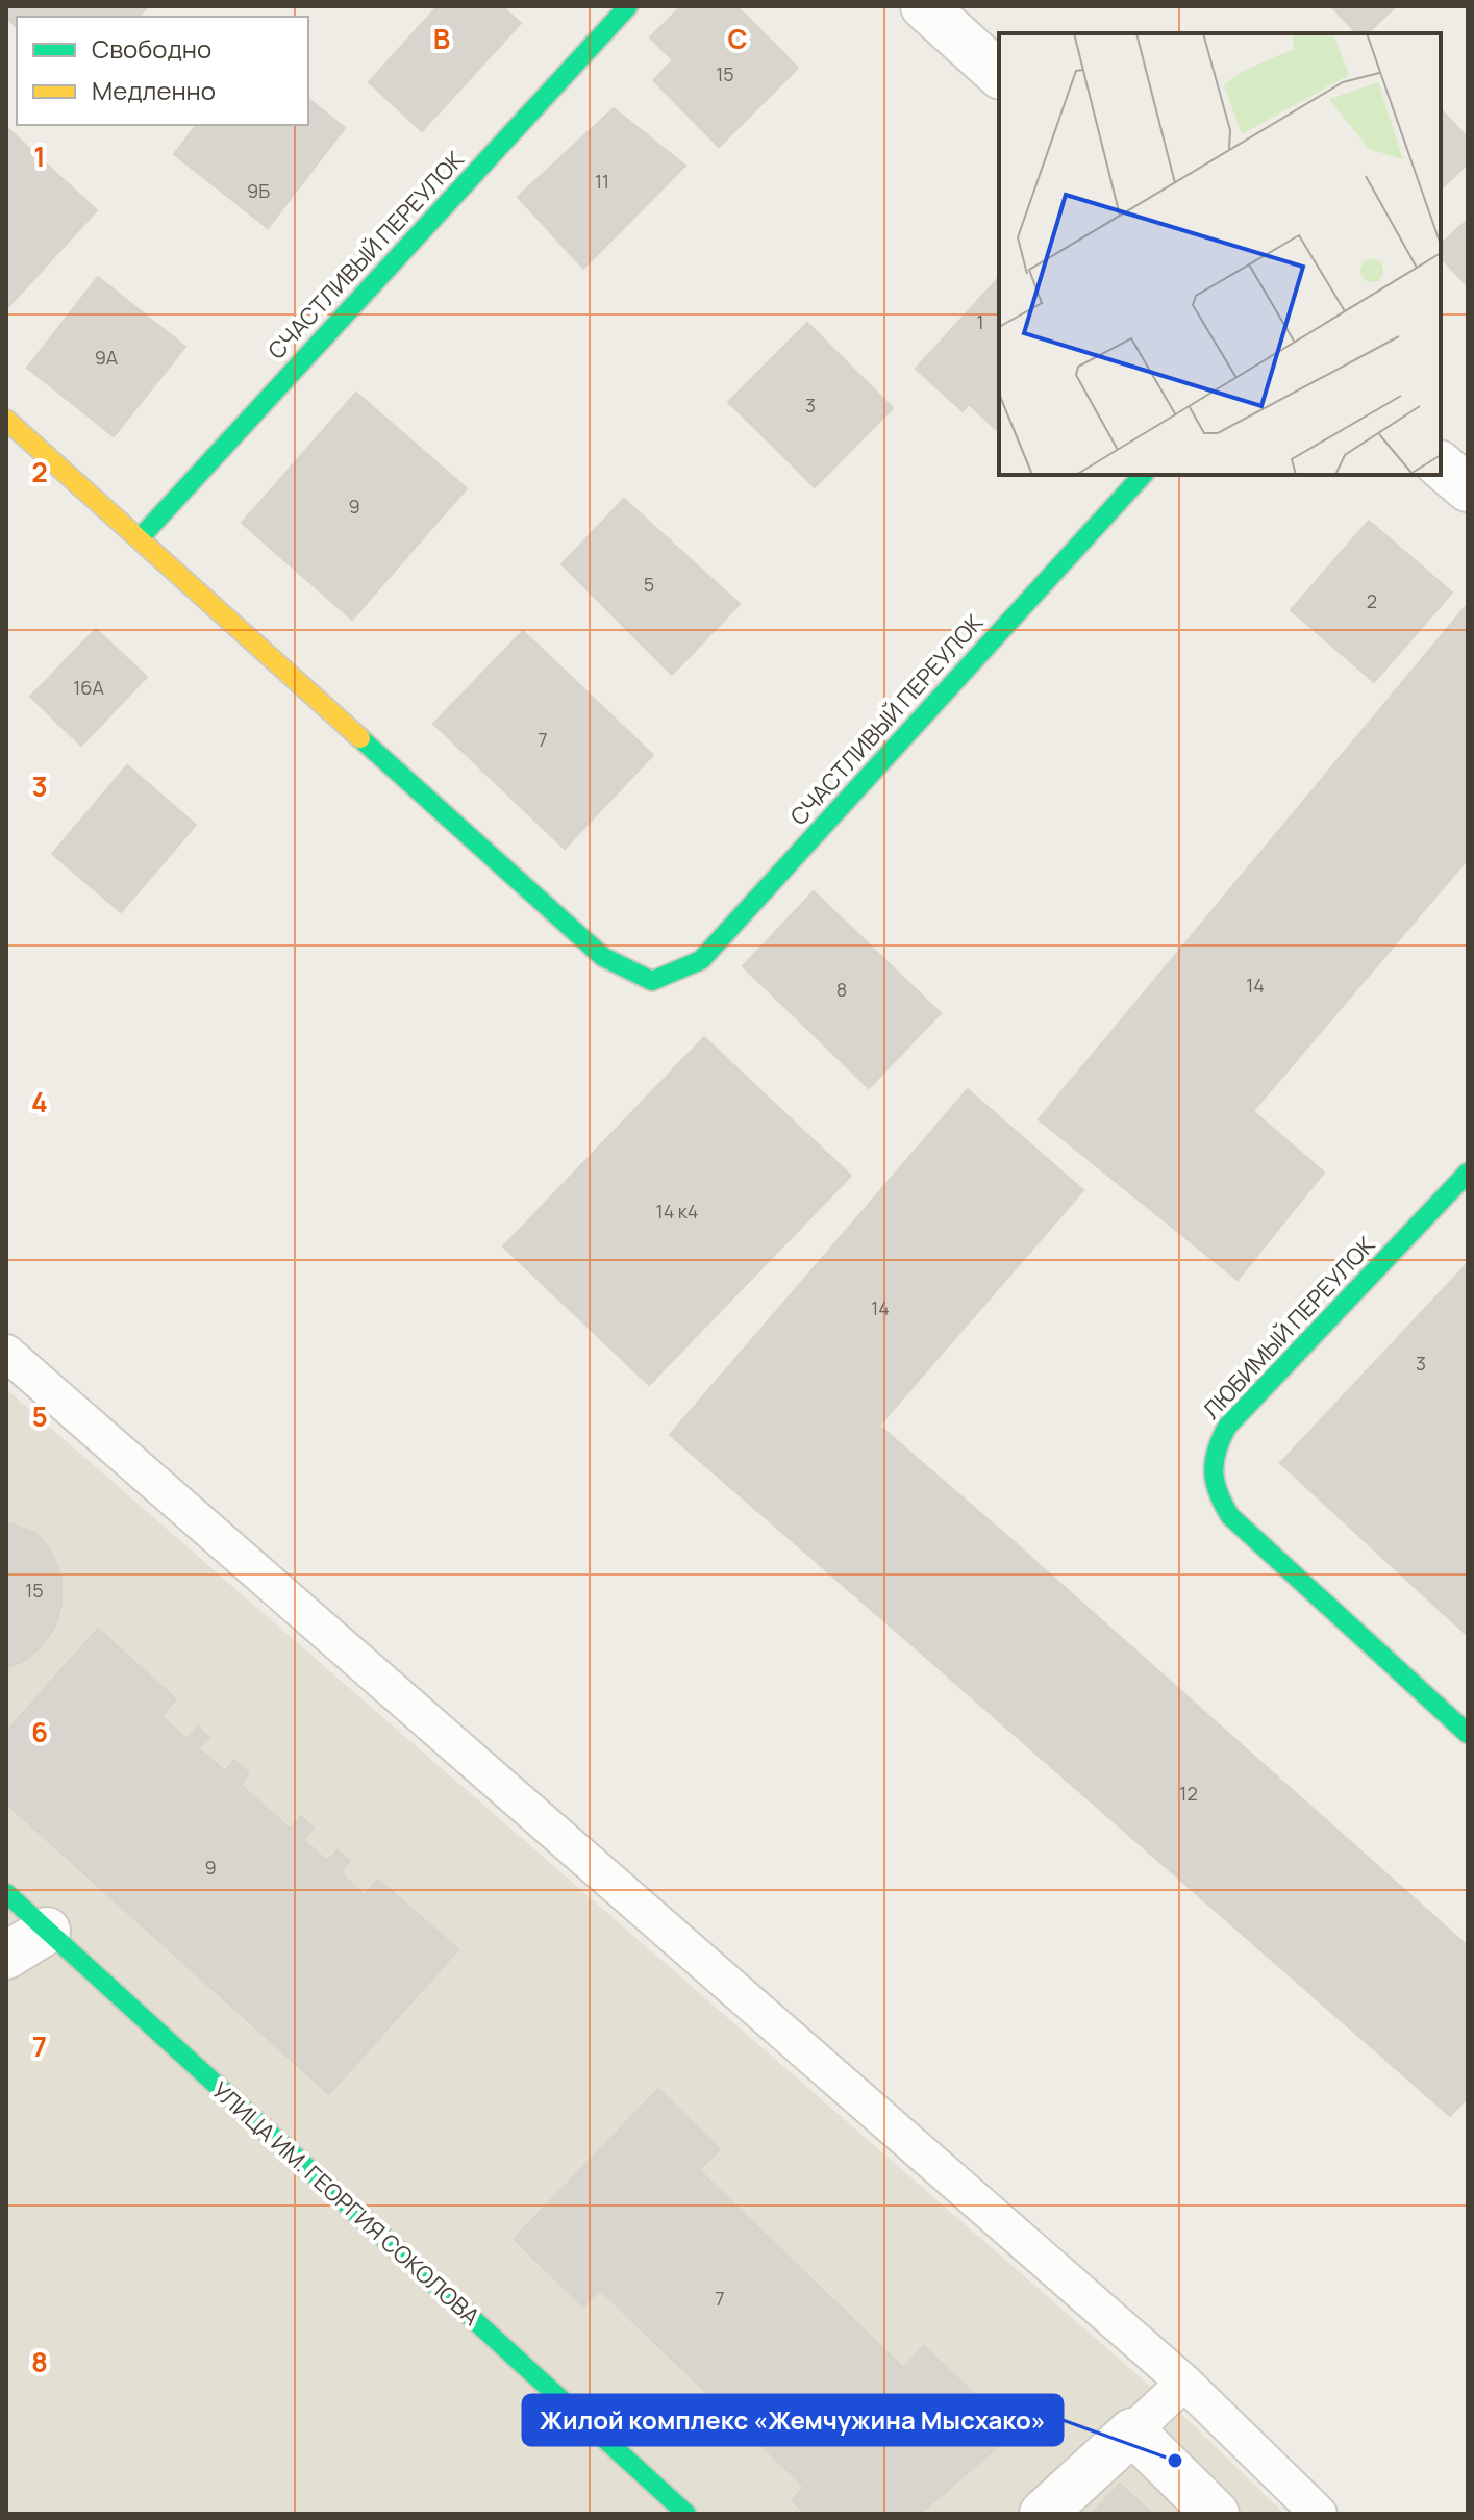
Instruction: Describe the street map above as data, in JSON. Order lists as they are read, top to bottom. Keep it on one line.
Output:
{"streets":{"street":["СЧАСТЛИВЫЙ ПЕРЕУЛОК","ЛЮБИМЫЙ ПЕРЕУЛОК","УЛИЦА ИМ. ГЕОРГИЯ СОКОЛОВА"]},"places":["Жилой комплекс «Жемчужина Мысхако»"],"house_numbers":["15","11","9Б","1","9А","3","9","5","2","16А","7","14","8","14 к4","14","3","15","12","9","7"],"legend":["Свободно","Медленно"],"grid":{"columns":["B","C"],"rows":["1","2","3","4","5","6","7","8"]}}
